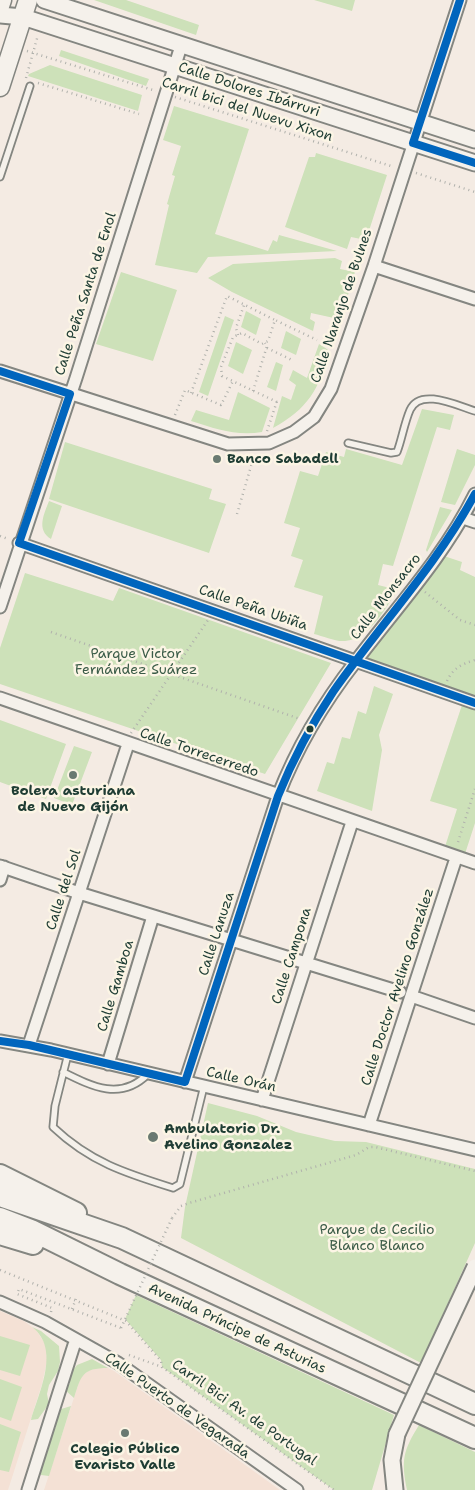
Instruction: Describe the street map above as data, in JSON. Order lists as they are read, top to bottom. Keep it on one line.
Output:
{"streets":{"highway":["Avenida Príncipe de Asturias"],"street":["Calle Dolores Ibárruri","Calle Peña Santa de Enol","Calle Naranjo de Bulnes","Calle Monsacro","Calle Peña Ubiña","Calle Torrecerredo","Calle del Sol","Calle Lanuza","Calle Campona","Calle Gamboa","Calle Doctor Avelino González","Calle Orán","Calle Puerto de Vegarada"],"path":["Carril bici del Nuevu Xixon","Carril Bici Av. de Portugal"]},"crossings":[["Calle Dolores Ibárruri","Calle Peña Santa de Enol"],["Calle Dolores Ibárruri","Calle Naranjo de Bulnes"],["Carril bici del Nuevu Xixon","Calle Peña Santa de Enol"],["Carril bici del Nuevu Xixon","Calle Naranjo de Bulnes"],["Calle Peña Santa de Enol","Calle Naranjo de Bulnes"],["Calle Peña Santa de Enol","Calle Peña Ubiña"],["Calle Monsacro","Calle Peña Ubiña"],["Calle Monsacro","Calle Torrecerredo"],["Calle Monsacro","Calle Lanuza"],["Calle Torrecerredo","Calle del Sol"],["Calle Torrecerredo","Calle Lanuza"],["Calle Torrecerredo","Calle Campona"],["Calle Torrecerredo","Calle Doctor Avelino González"],["Calle del Sol","Calle Orán"],["Calle Lanuza","Calle Orán"],["Calle Campona","Calle Orán"],["Calle Gamboa","Calle Orán"],["Calle Doctor Avelino González","Calle Orán"]],"parks":["Parque Victor Fernández Suárez","Parque de Cecilio Blanco Blanco"],"places":["Banco Sabadell","Bolera asturiana de Nuevo Gijón","Ambulatorio Dr. Avelino Gonzalez","Colegio Público Evaristo Valle"]}
